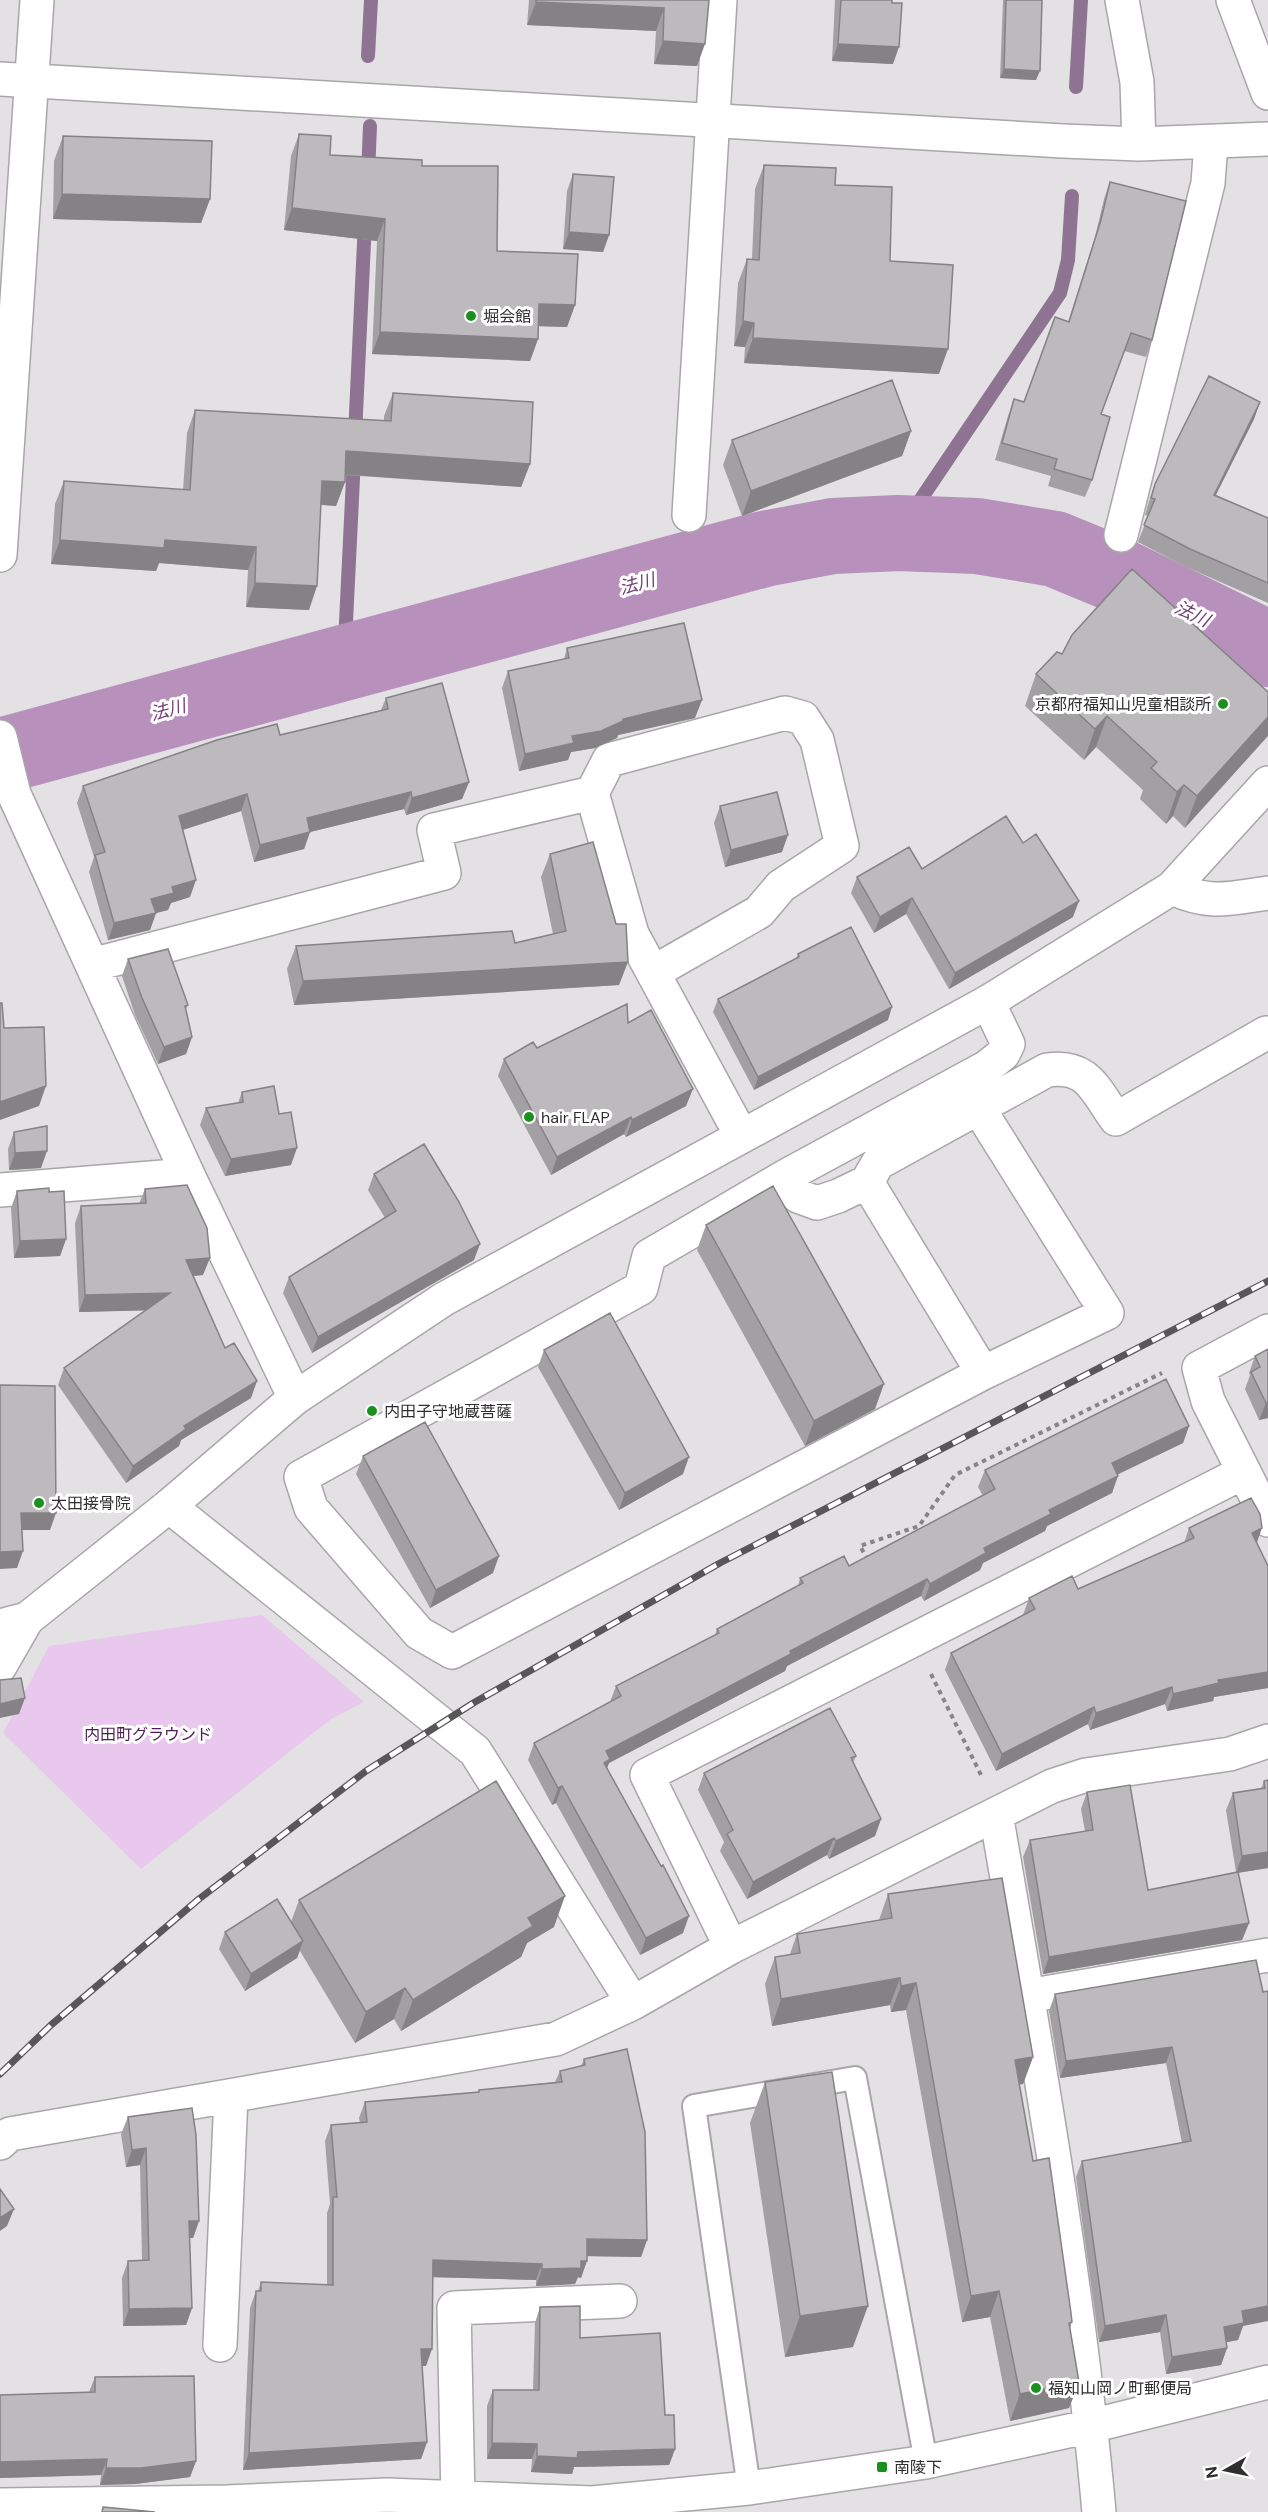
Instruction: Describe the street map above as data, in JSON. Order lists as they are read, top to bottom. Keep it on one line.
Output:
{"water":["法川"],"parks":["内田町グラウンド"],"places":{"other":["堀会館","京都府福知山児童相談所","hair FLAP","内田子守地蔵菩薩","太田接骨院","福知山岡ノ町郵便局"],"transit":["南陵下"]},"north":"left"}
